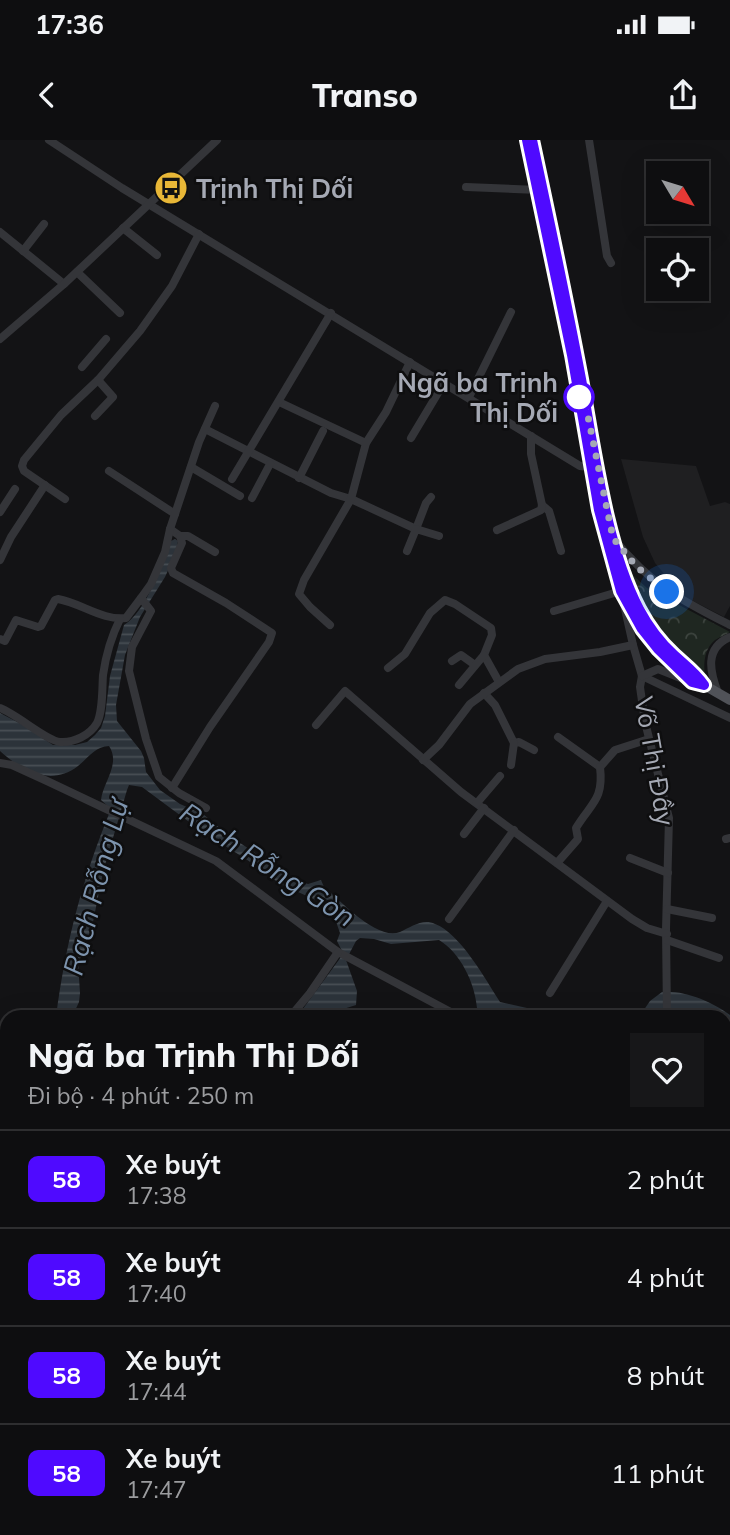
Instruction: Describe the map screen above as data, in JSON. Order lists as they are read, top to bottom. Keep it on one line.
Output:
{"streets":{"street":["Võ Thị Đầy"]},"water":["Rạch Rỗng Gòn","Rạch Rỗng Lự"],"places":{"bus stop":["Trịnh Thị Dối"],"other":["Ngã ba Trịnh Thị Dối"]},"lines":["bus line 58"],"north":"bottom right","page":{"status":"17:36","header":"Transo","heading":["Ngã ba Trịnh Thị Dối","Đi bộ · 4 phút · 250 m"],"list":[{"mark":"58","name":"Xe buýt","note":"17:38","value":"2 phút"},{"mark":"58","name":"Xe buýt","note":"17:40","value":"4 phút"},{"mark":"58","name":"Xe buýt","note":"17:44","value":"8 phút"},{"mark":"58","name":"Xe buýt","note":"17:47","value":"11 phút"}]}}
